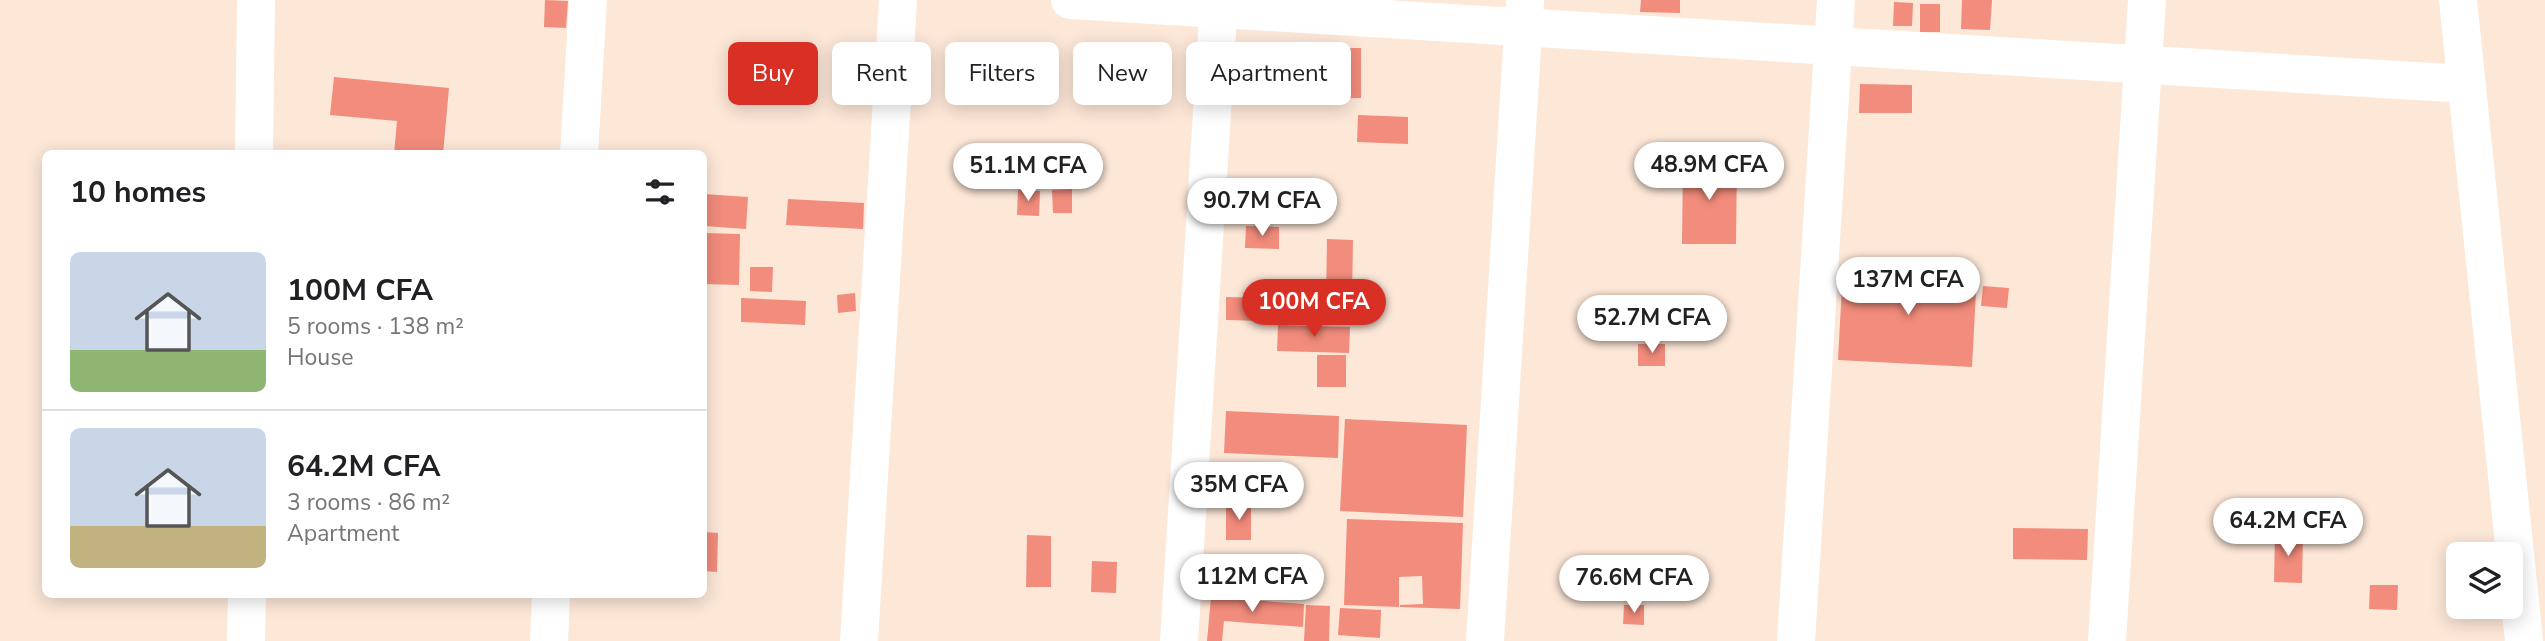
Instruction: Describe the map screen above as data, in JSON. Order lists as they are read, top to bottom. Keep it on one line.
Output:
{"page":{"chip":["Buy","Rent","Filters","New","Apartment"],"price":["48.9M CFA","51.1M CFA","90.7M CFA","137M CFA","100M CFA","52.7M CFA","35M CFA","64.2M CFA","112M CFA","76.6M CFA"],"heading":"10 homes","list":[{"name":"100M CFA","note":"5 rooms · 138 m² · House"},{"name":"64.2M CFA","note":"3 rooms · 86 m² · Apartment"}]}}
